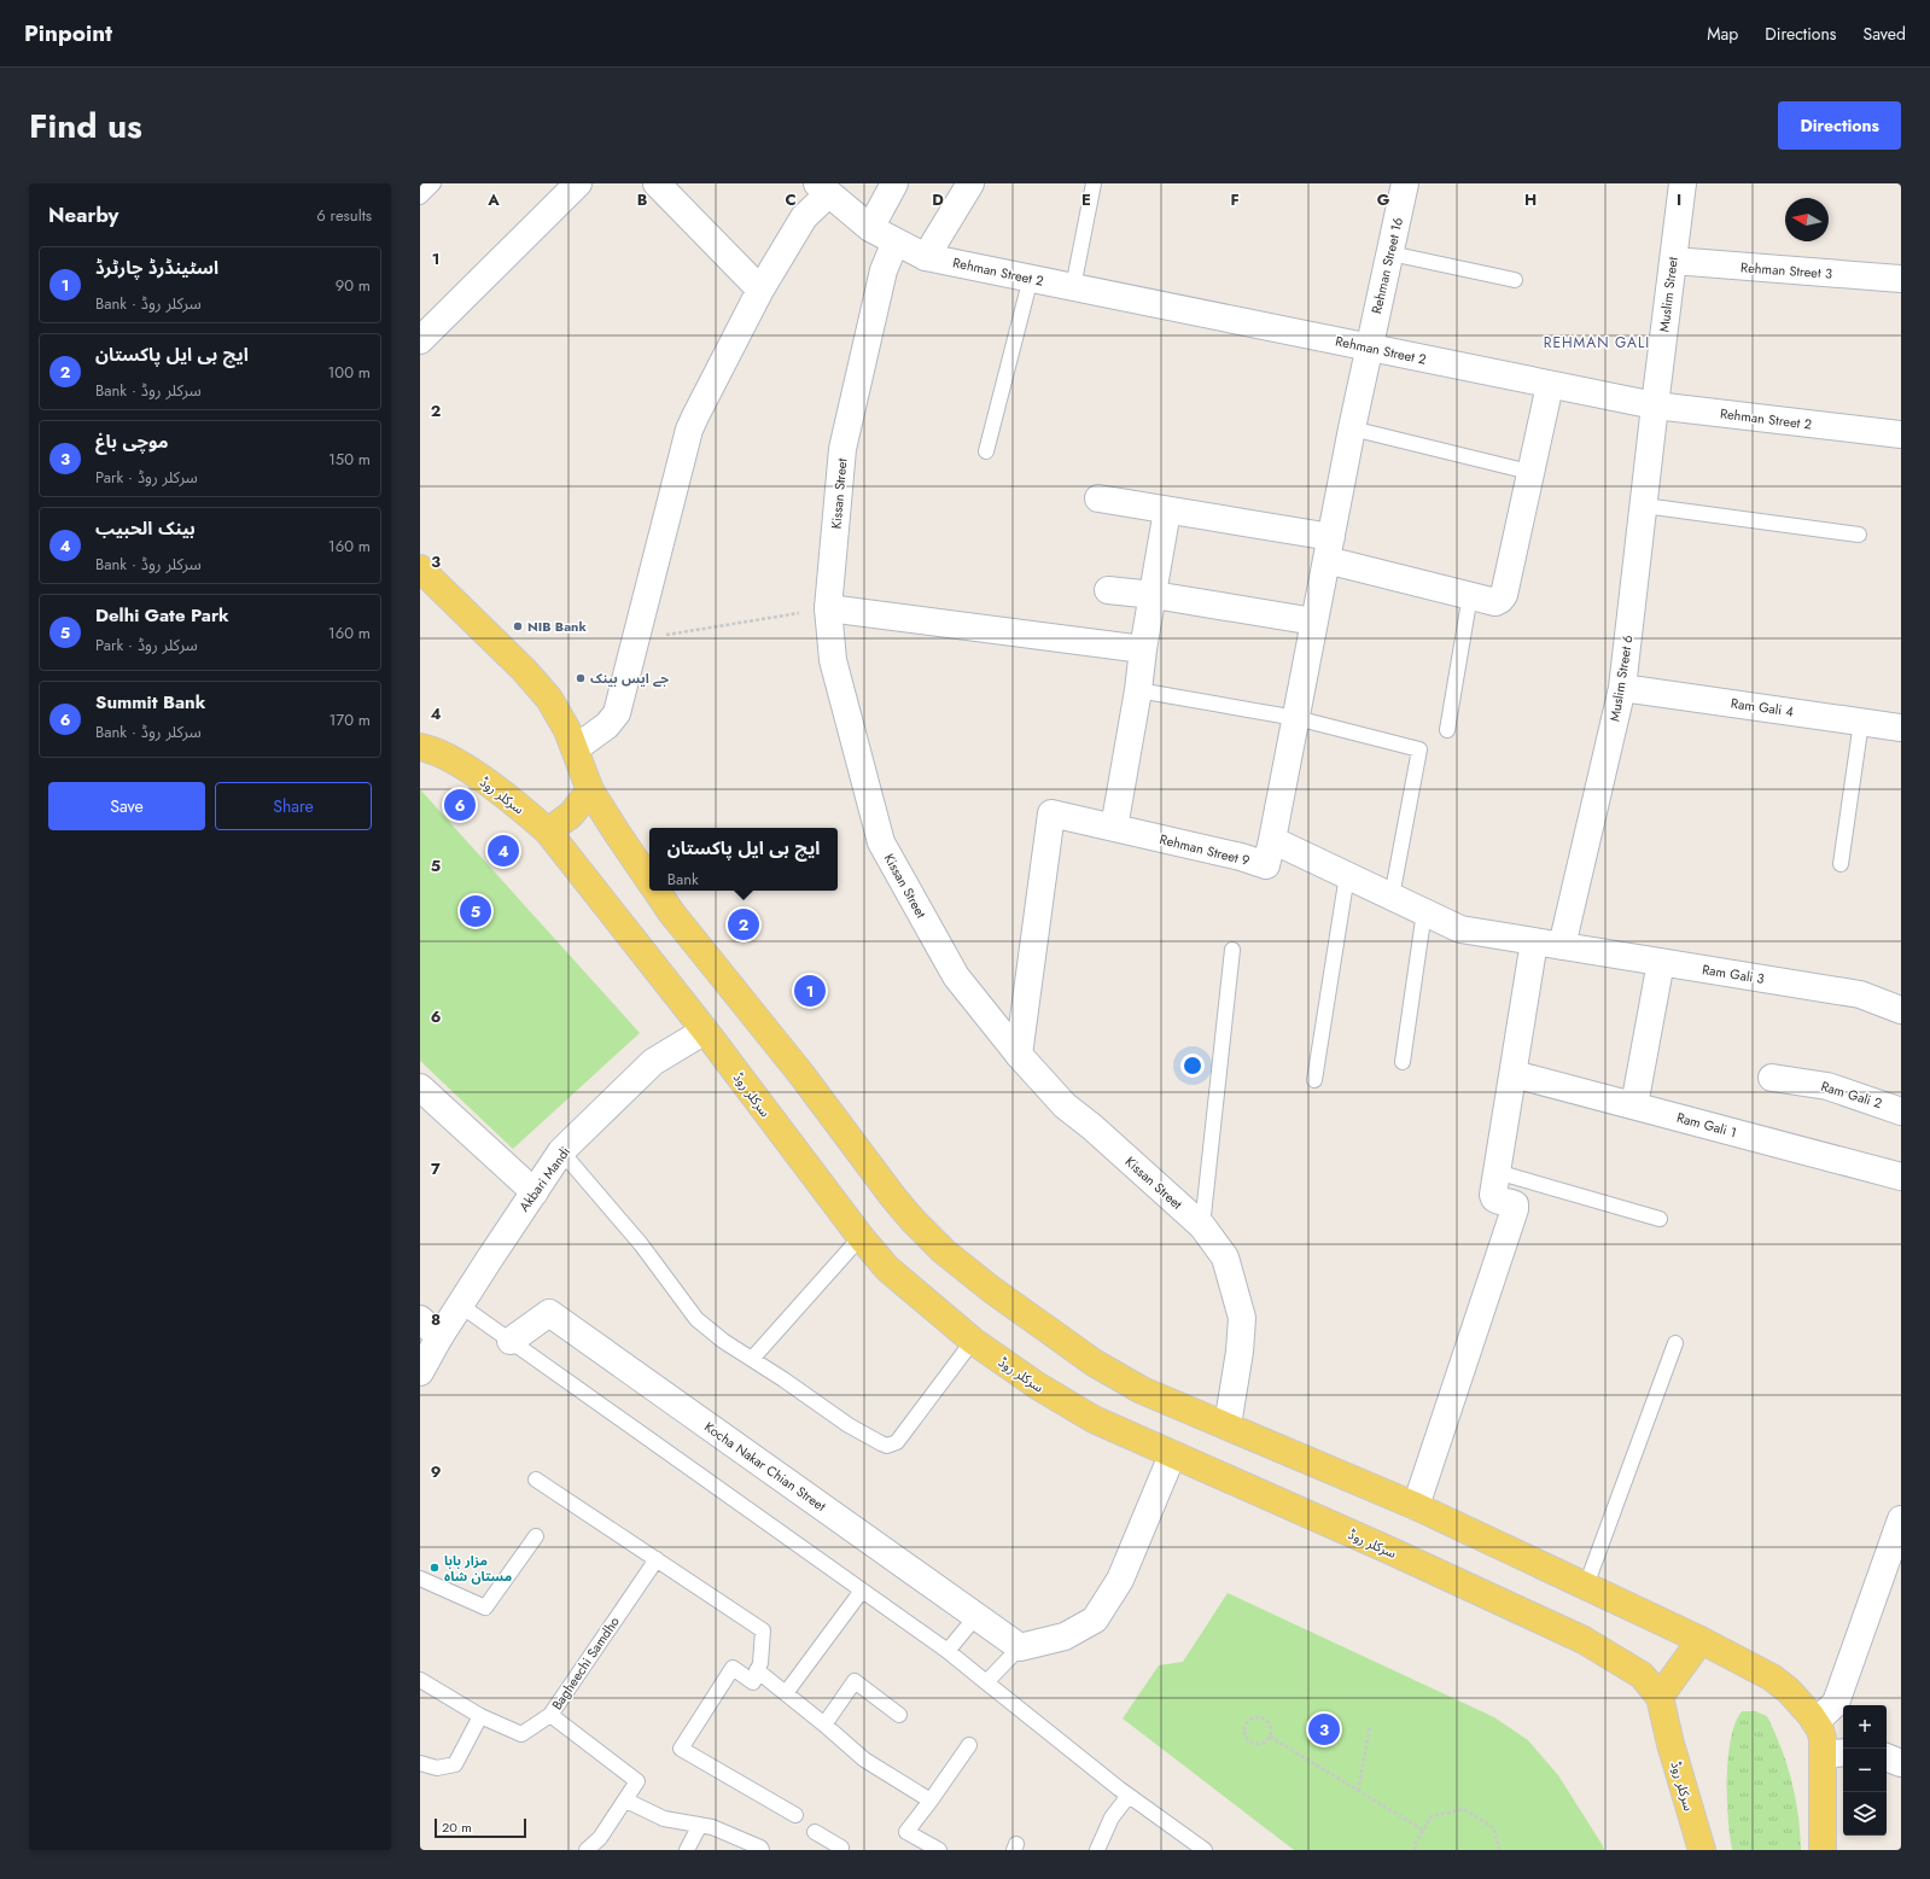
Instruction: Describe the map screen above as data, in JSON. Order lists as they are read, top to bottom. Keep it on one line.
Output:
{"streets":{"main road":["سرکلر روڈ"],"street":["Rehman Street 16","Rehman Street 3","Rehman Street 2","Muslim Street","Kissan Street","Muslim Street 6","Ram Gali 4","Rehman Street 9","Ram Gali 3","Ram Gali 2","Ram Gali 1","Akbari Mandi","Kocha Nakar Chian Street"],"lane":["Bagheechi Samdho"]},"crossings":[["Rehman Street 16","Rehman Street 2"],["Rehman Street 16","Rehman Street 9"],["Rehman Street 3","Muslim Street"],["Rehman Street 2","Muslim Street"],["Rehman Street 2","Kissan Street"],["Rehman Street 2","Muslim Street 6"],["Muslim Street","Muslim Street 6"],["Kissan Street","Rehman Street 9"],["Muslim Street 6","Ram Gali 4"],["Muslim Street 6","Ram Gali 3"],["سرکلر روڈ","Akbari Mandi"]],"districts":["REHMAN GALI"],"places":["NIB Bank","جے ایس بینک","مزار بابا مستان شاہ"],"scale_bar":"20 m","north":"left","page":{"header":"Pinpoint","nav":["Map","Directions","Saved"],"title":"Find us","buttons":["Directions",["Save","Share"]],"heading":["Nearby","6 results"],"list":[{"mark":"1","name":"اسٹینڈرڈ چارٹرڈ","note":"Bank · سرکلر روڈ","value":"90 m"},{"mark":"2","name":"ایچ بی ایل پاکستان","note":"Bank · سرکلر روڈ","value":"100 m"},{"mark":"3","name":"موچی باغ","note":"Park · سرکلر روڈ","value":"150 m"},{"mark":"4","name":"بينک الحبيب","note":"Bank · سرکلر روڈ","value":"160 m"},{"mark":"5","name":"Delhi Gate Park","note":"Park · سرکلر روڈ","value":"160 m"},{"mark":"6","name":"Summit Bank","note":"Bank · سرکلر روڈ","value":"170 m"}],"pins":["6","4","5","2","1","3"],"popup":["ایچ بی ایل پاکستان","Bank"],"map_buttons":["+","−"],"scale":"20 m"},"grid":{"columns":["A","B","C","D","E","F","G","H","I"],"rows":["1","2","3","4","5","6","7","8","9"]}}
